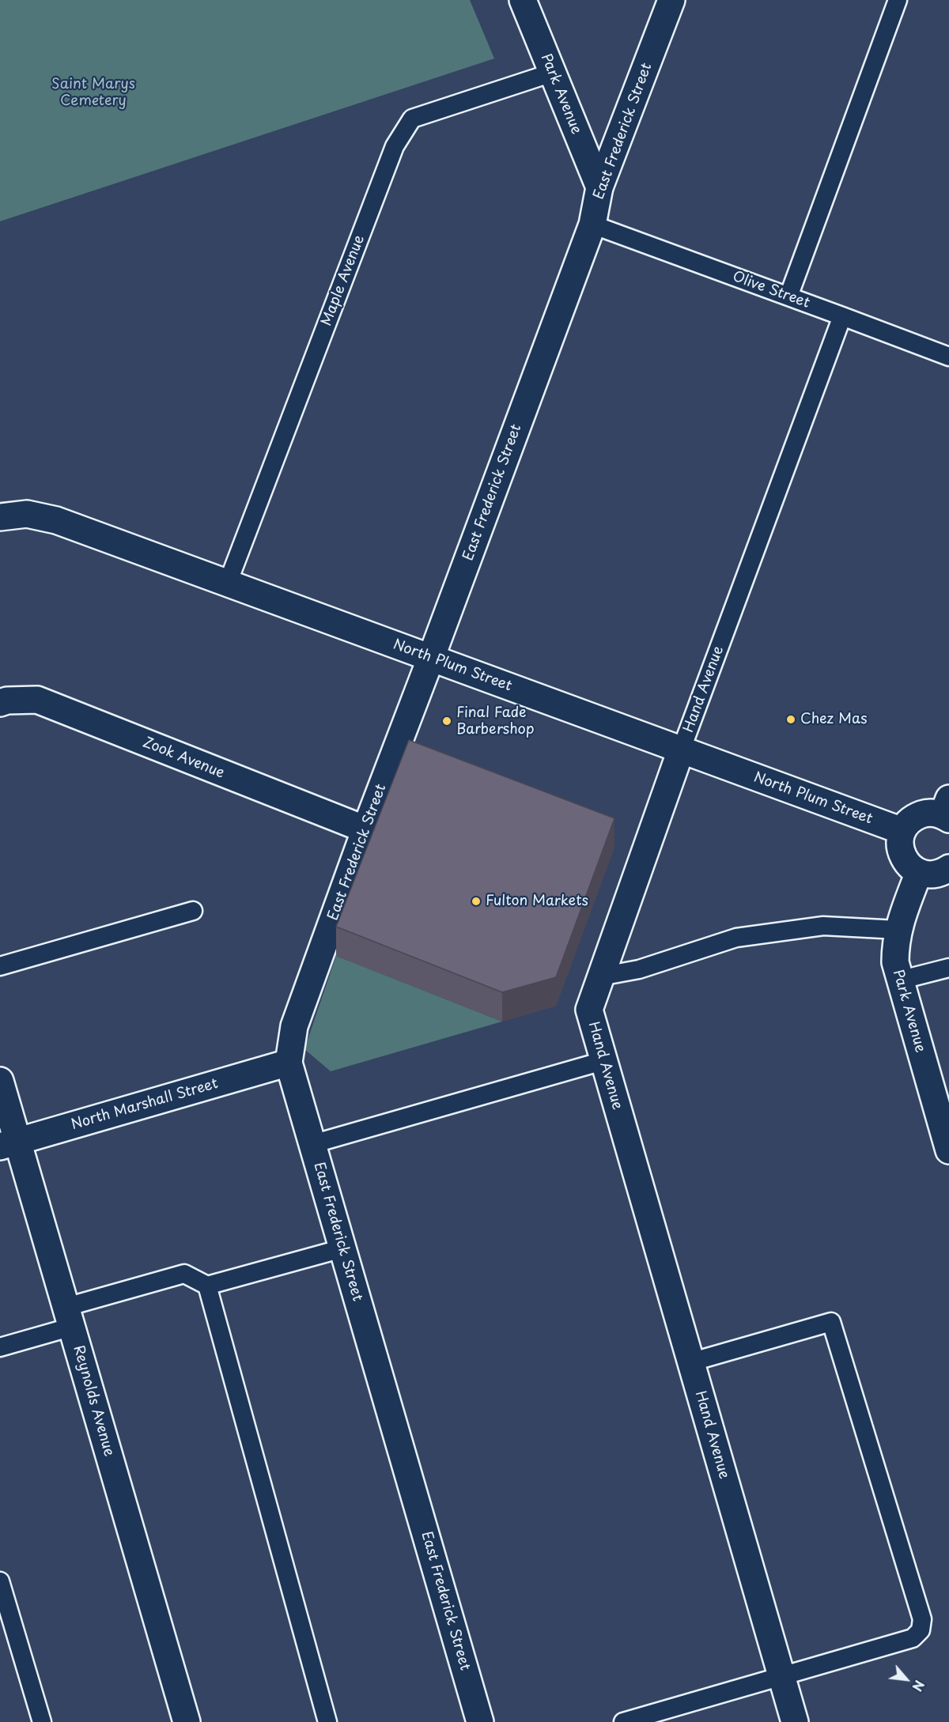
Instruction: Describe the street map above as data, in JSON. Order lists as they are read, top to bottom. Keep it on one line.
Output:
{"streets":{"street":["Park Avenue","East Frederick Street","North Plum Street","Hand Avenue","Zook Avenue","North Marshall Street","Reynolds Avenue"],"lane":["Maple Avenue","Olive Street"]},"crossings":[["Park Avenue","East Frederick Street"],["Park Avenue","Maple Avenue"],["East Frederick Street","Olive Street"],["East Frederick Street","North Plum Street"],["East Frederick Street","Zook Avenue"],["East Frederick Street","North Marshall Street"],["Maple Avenue","North Plum Street"],["Olive Street","Hand Avenue"],["North Plum Street","Hand Avenue"],["North Marshall Street","Reynolds Avenue"]],"parks":["Saint Marys Cemetery"],"places":["Chez Mas","Final Fade Barbershop","Fulton Markets"],"north":"bottom right"}
